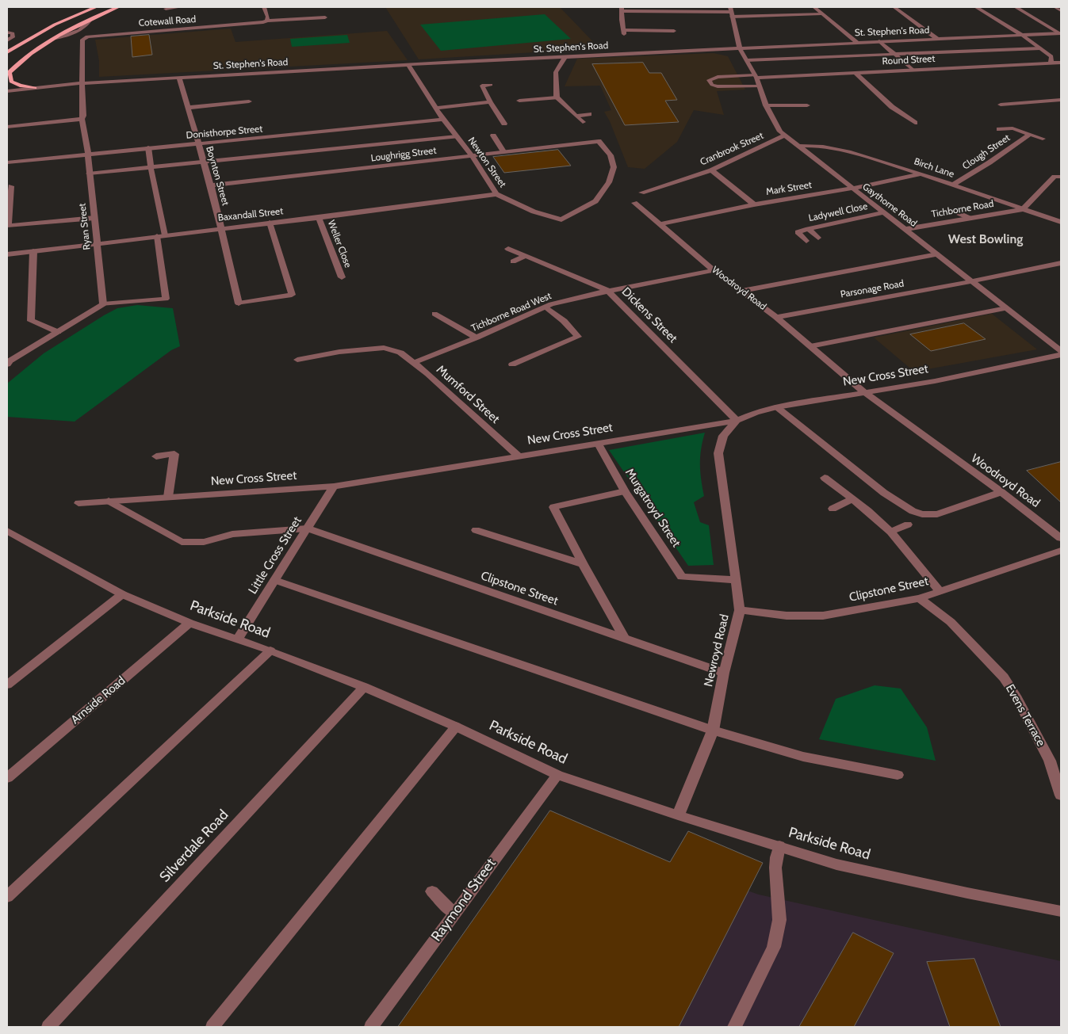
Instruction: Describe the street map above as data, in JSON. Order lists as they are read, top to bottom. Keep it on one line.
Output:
{"streets":{"street":["Cotewall Road","St. Stephen's Road","Round Street","Donisthorpe Street","Cranbrook Street","Clough Street","Loughrigg Street","Newton Street","Birch Lane","Boynton Street","Mark Street","Gaythorne Road","Tichborne Road","Ladywell Close","Baxandall Street","Ryan Street","Weller Close","Woodroyd Road","Parsonage Road","Tichborne Road West","Dickens Street","New Cross Street","Mumford Street","Murgatroyd Street","Little Cross Street","Clipstone Street","Parkside Road","Newroyd Road","Arnside Road","Evens Terrace","Silverdale Road","Raymond Street"]},"crossings":[["Cotewall Road","Ryan Street"],["St. Stephen's Road","Newton Street"],["St. Stephen's Road","Boynton Street"],["St. Stephen's Road","Gaythorne Road"],["St. Stephen's Road","Ryan Street"],["Round Street","Gaythorne Road"],["Donisthorpe Street","Newton Street"],["Donisthorpe Street","Boynton Street"],["Donisthorpe Street","Ryan Street"],["Cranbrook Street","Gaythorne Road"],["Clough Street","Birch Lane"],["Loughrigg Street","Newton Street"],["Loughrigg Street","Boynton Street"],["Newton Street","Baxandall Street"],["Birch Lane","Mark Street"],["Birch Lane","Gaythorne Road"],["Birch Lane","Tichborne Road"],["Boynton Street","Baxandall Street"],["Mark Street","Gaythorne Road"],["Mark Street","Woodroyd Road"],["Gaythorne Road","Tichborne Road"],["Gaythorne Road","Ladywell Close"],["Gaythorne Road","Parsonage Road"],["Baxandall Street","Ryan Street"],["Baxandall Street","Weller Close"],["Woodroyd Road","Parsonage Road"],["Woodroyd Road","Tichborne Road West"],["Woodroyd Road","New Cross Street"],["Tichborne Road West","Dickens Street"],["Tichborne Road West","Mumford Street"],["Dickens Street","New Cross Street"],["Dickens Street","Newroyd Road"],["New Cross Street","Mumford Street"],["New Cross Street","Murgatroyd Street"],["New Cross Street","Little Cross Street"],["New Cross Street","Newroyd Road"],["Murgatroyd Street","Newroyd Road"],["Little Cross Street","Clipstone Street"],["Little Cross Street","Parkside Road"],["Clipstone Street","Newroyd Road"],["Clipstone Street","Evens Terrace"],["Parkside Road","Newroyd Road"],["Parkside Road","Arnside Road"],["Parkside Road","Silverdale Road"],["Parkside Road","Raymond Street"]],"districts":["West Bowling"]}
